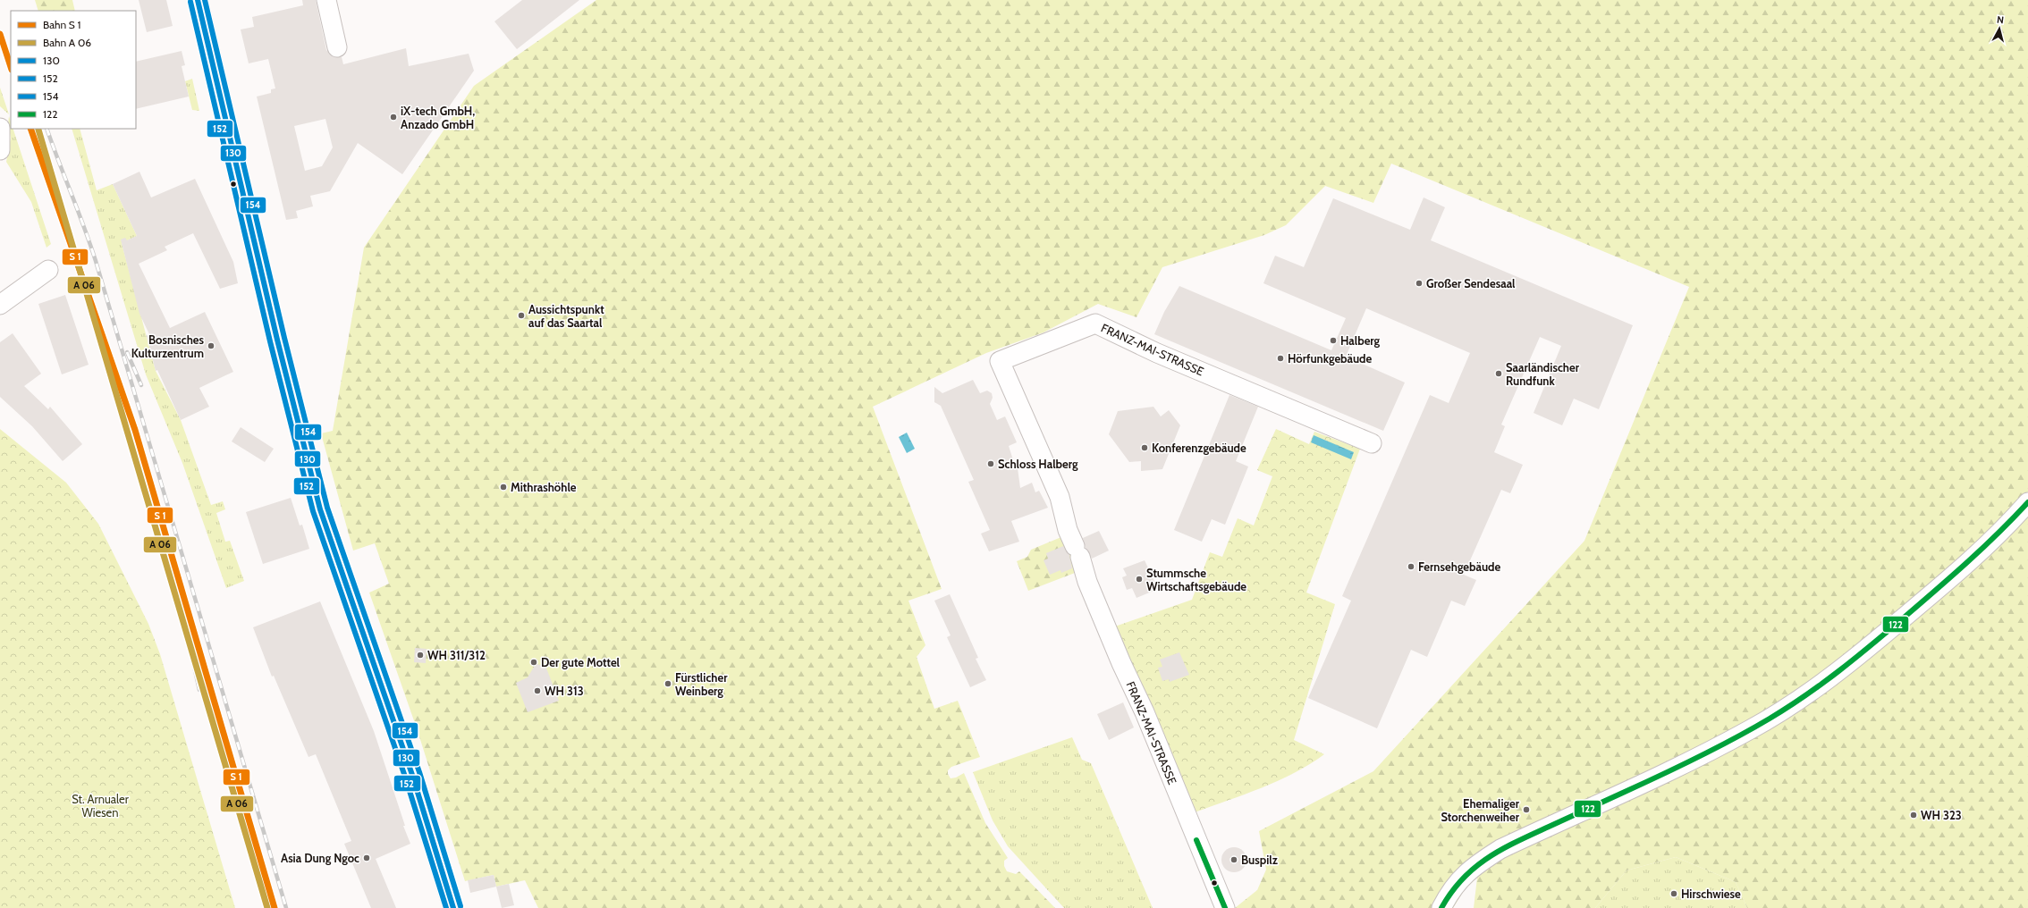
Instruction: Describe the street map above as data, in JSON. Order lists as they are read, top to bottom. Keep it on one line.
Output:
{"streets":{"street":["FRANZ-MAI-STRASSE"]},"parks":["St. Arnualer Wiesen"],"places":["iX-tech GmbH, Anzado GmbH","Großer Sendesaal","Aussichtspunkt auf das Saartal","Halberg","Bosnisches Kulturzentrum","Hörfunkgebäude","Saarländischer Rundfunk","Konferenzgebäude","Schloss Halberg","Mithrashöhle","Fernsehgebäude","Stummsche Wirtschaftsgebäude","WH 311/312","Der gute Mottel","Fürstlicher Weinberg","WH 313","Ehemaliger Storchenweiher","WH 323","Asia Dung Ngoc","Buspilz","Hirschwiese"],"lines":["transit line 130","transit line 154","transit line 152","transit line 122"],"legend":["Bahn S 1","Bahn A 06","130","152","154","122"],"north":"top"}
